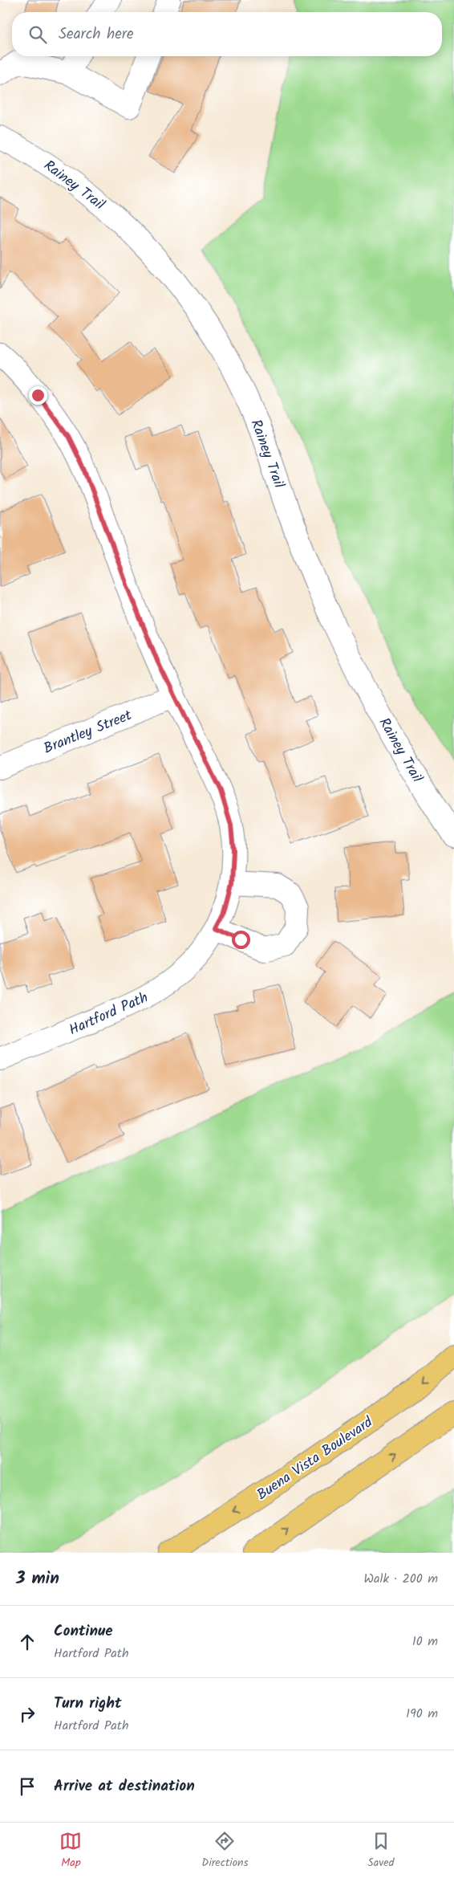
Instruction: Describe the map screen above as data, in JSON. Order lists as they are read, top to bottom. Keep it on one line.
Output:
{"streets":{"main road":["Buena Vista Boulevard"],"street":["Rainey Trail","Brantley Street","Hartford Path"]},"crossings":[["Brantley Street","Hartford Path"]],"page":{"search":"Search here","heading":["3 min","Walk · 200 m"],"list":[["Continue","Hartford Path","10 m"],["Turn right","Hartford Path","190 m"],"Arrive at destination"],"nav":["Map","Directions","Saved"]}}
